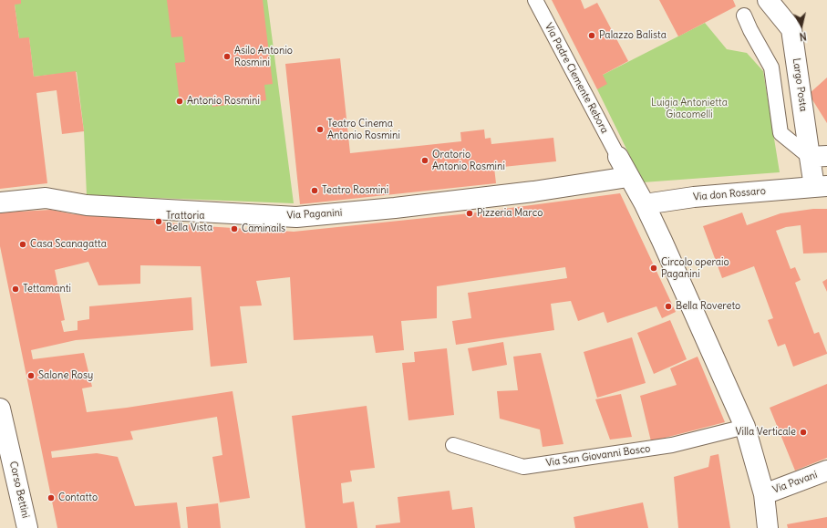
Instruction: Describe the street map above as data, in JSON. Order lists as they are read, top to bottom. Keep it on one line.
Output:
{"streets":{"street":["Largo Posta","Via don Rossaro","Via Paganini","Via Pavani","Corso Bettini"],"lane":["Via Padre Clemente Rebora","Via San Giovanni Bosco"]},"crossings":[["Largo Posta","Via don Rossaro"]],"parks":["Luigia Antonietta Giacomelli"],"places":["Palazzo Balista","Asilo Antonio Rosmini","Antonio Rosmini","Teatro Cinema Antonio Rosmini","Oratorio Antonio Rosmini","Teatro Rosmini","Pizzeria Marco","Trattoria Bella Vista","Caminails","Casa Scanagatta","Circolo operaio Paganini","Tettamanti","Bella Rovereto","Salone Rosy","Villa Verticale","Contatto"],"north":"bottom"}
